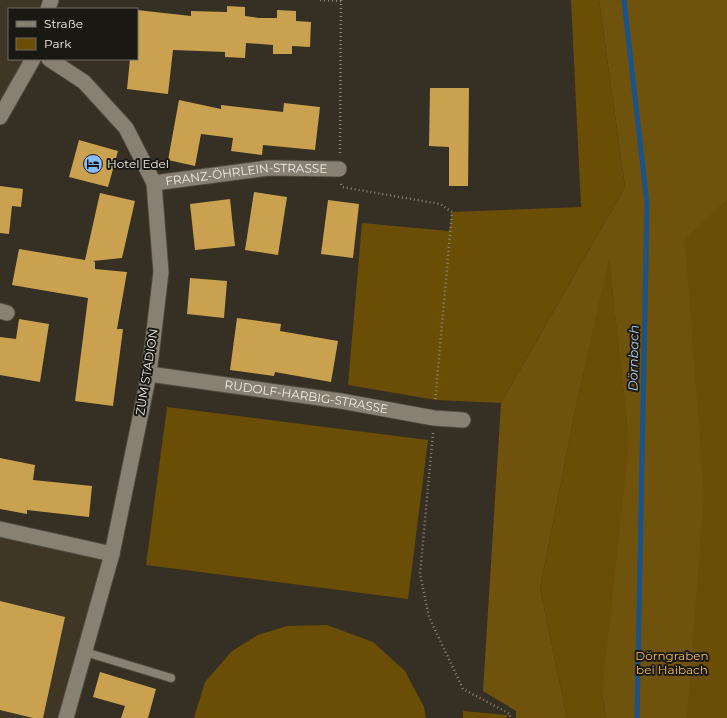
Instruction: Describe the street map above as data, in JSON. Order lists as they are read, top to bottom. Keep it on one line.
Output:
{"streets":{"street":["FRANZ-ÖHRLEIN-STRASSE","ZUM STADION","RUDOLF-HARBIG-STRASSE"]},"crossings":[["FRANZ-ÖHRLEIN-STRASSE","ZUM STADION"],["ZUM STADION","RUDOLF-HARBIG-STRASSE"]],"water":["Dörnbach"],"parks":["Dörngraben bei Haibach"],"places":{"hotel":["Hotel Edel"]},"legend":["Straße","Park"]}
